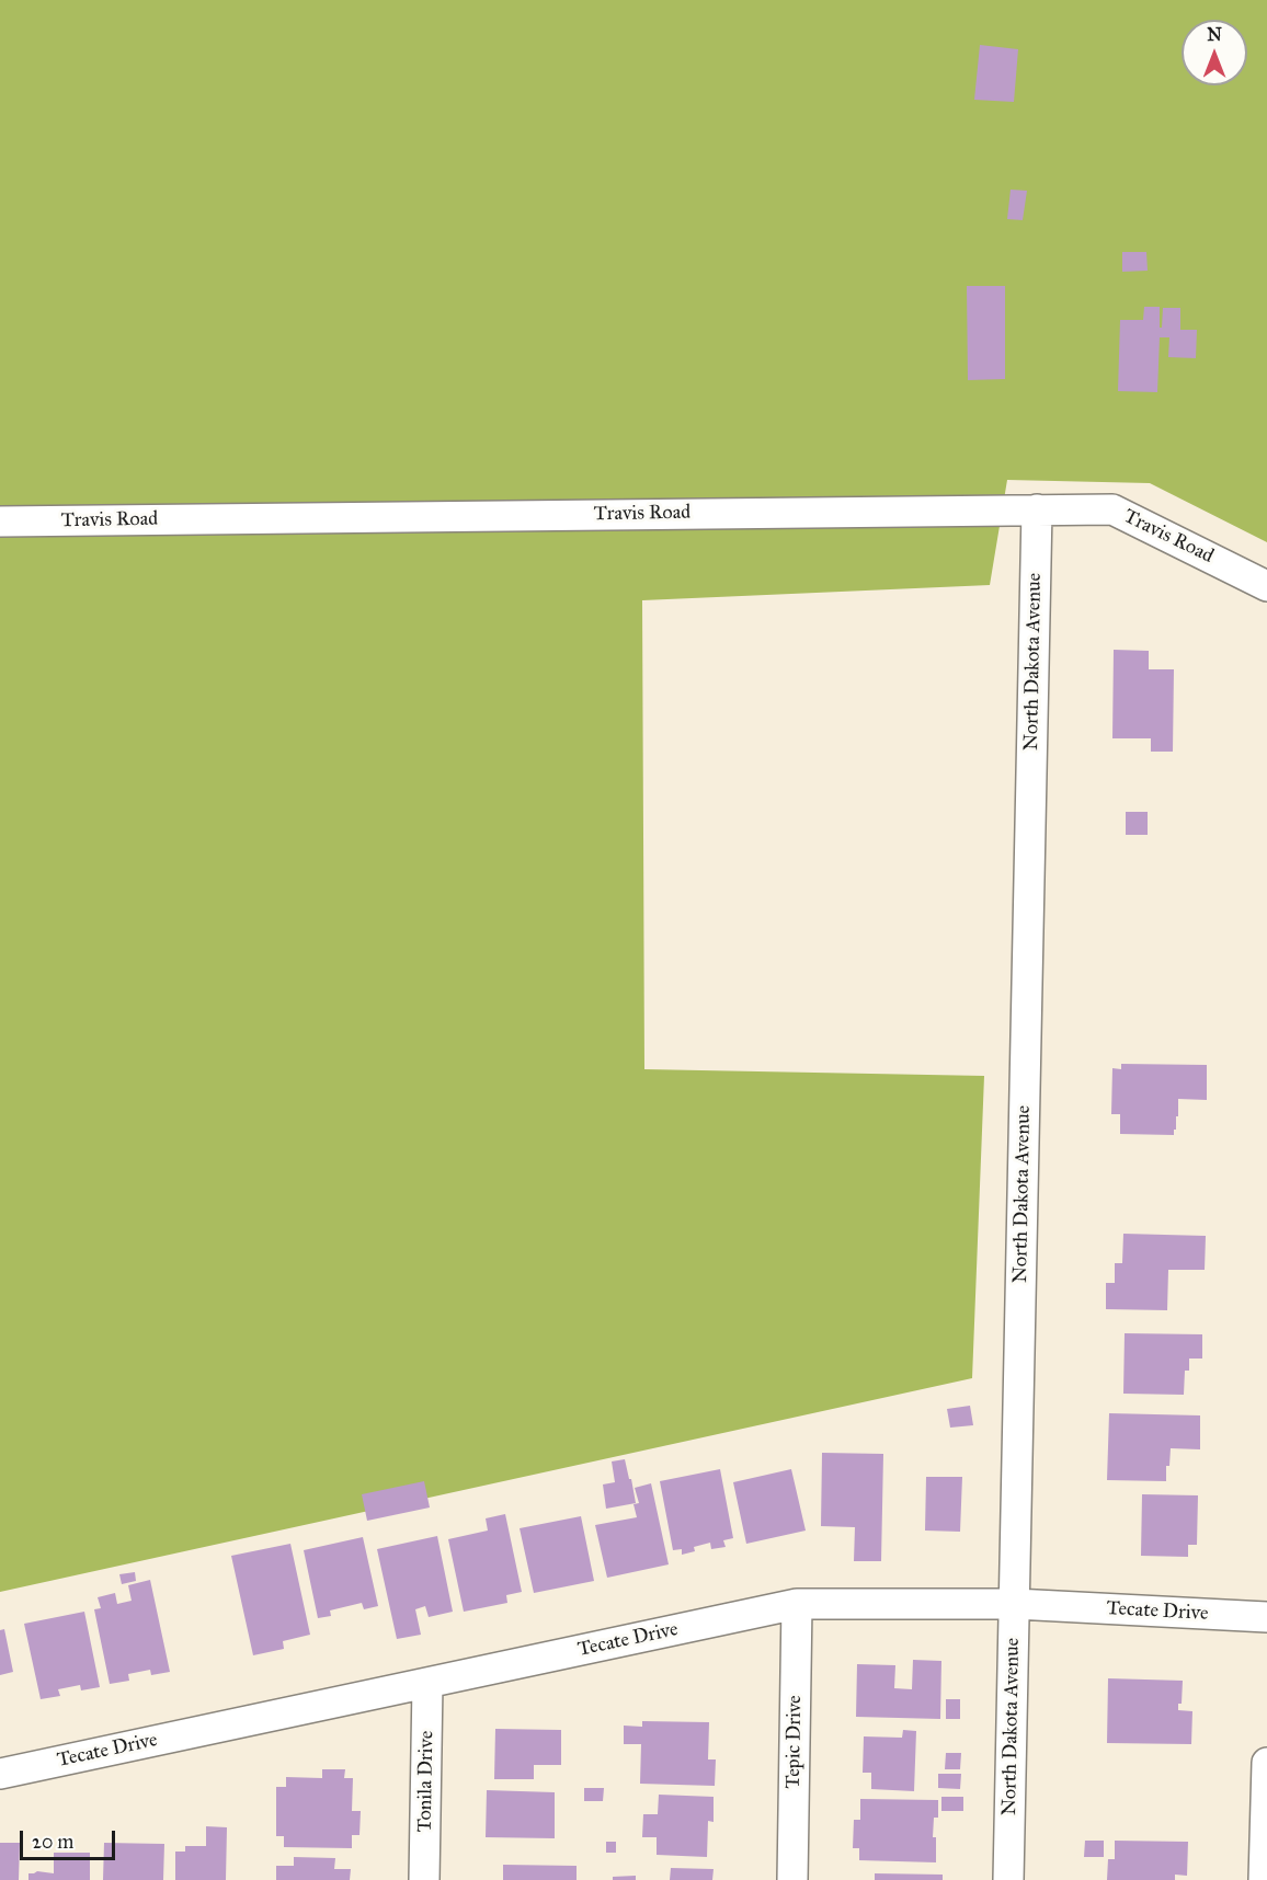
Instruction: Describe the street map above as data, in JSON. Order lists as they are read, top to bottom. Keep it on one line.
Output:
{"streets":{"street":["Travis Road","North Dakota Avenue","Tecate Drive","Tepic Drive","Tonila Drive"]},"crossings":[["Travis Road","North Dakota Avenue"],["North Dakota Avenue","Tecate Drive"],["Tecate Drive","Tepic Drive"],["Tecate Drive","Tonila Drive"]],"scale_bar":"20 m","north":"top"}
